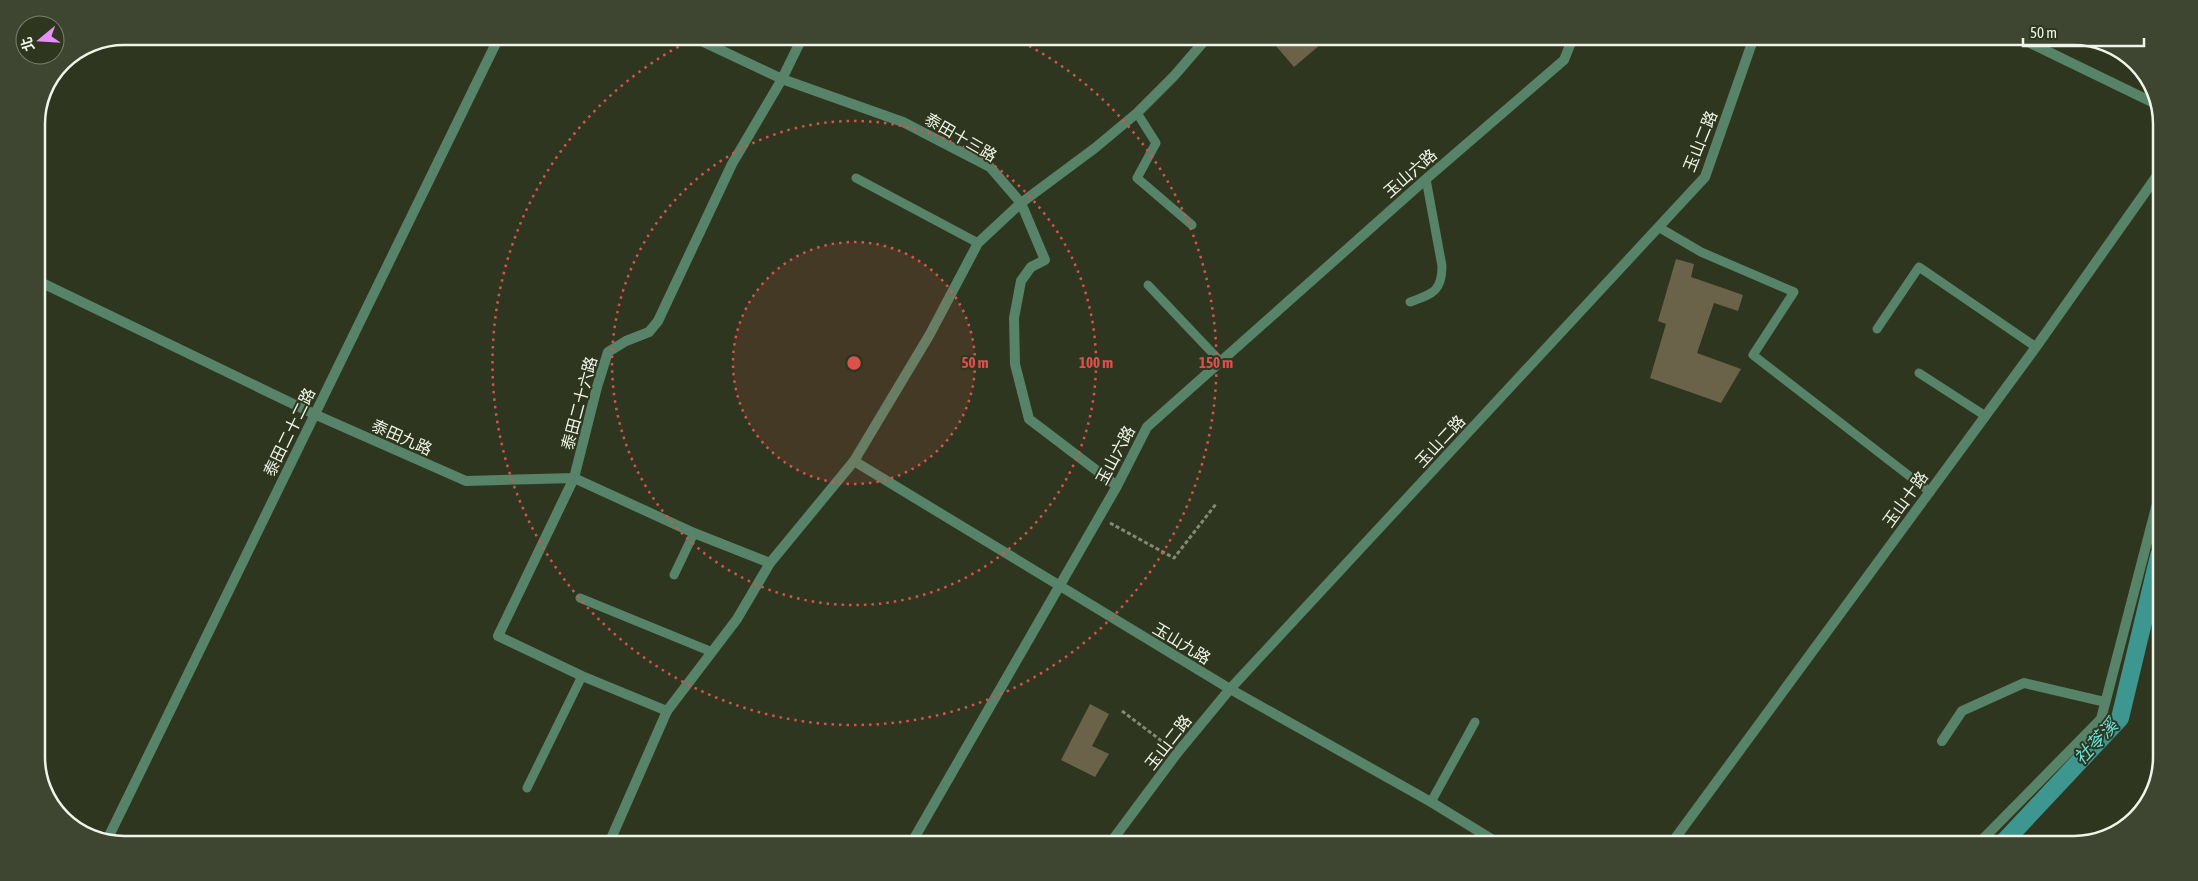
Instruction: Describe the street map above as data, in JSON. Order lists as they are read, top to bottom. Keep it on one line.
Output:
{"streets":{"street":["泰田十三路","玉山二路","玉山六路","泰田二十六路","泰田二十二路","泰田九路","玉山十路","玉山九路"]},"crossings":[["泰田十三路","玉山六路"],["泰田十三路","泰田二十六路"],["玉山二路","玉山九路"],["玉山六路","玉山九路"],["泰田二十六路","泰田九路"],["泰田二十二路","泰田九路"]],"water":["社苓溪"],"scale_bar":"50 m","north":"left","rings":["50 m","100 m","150 m"]}
